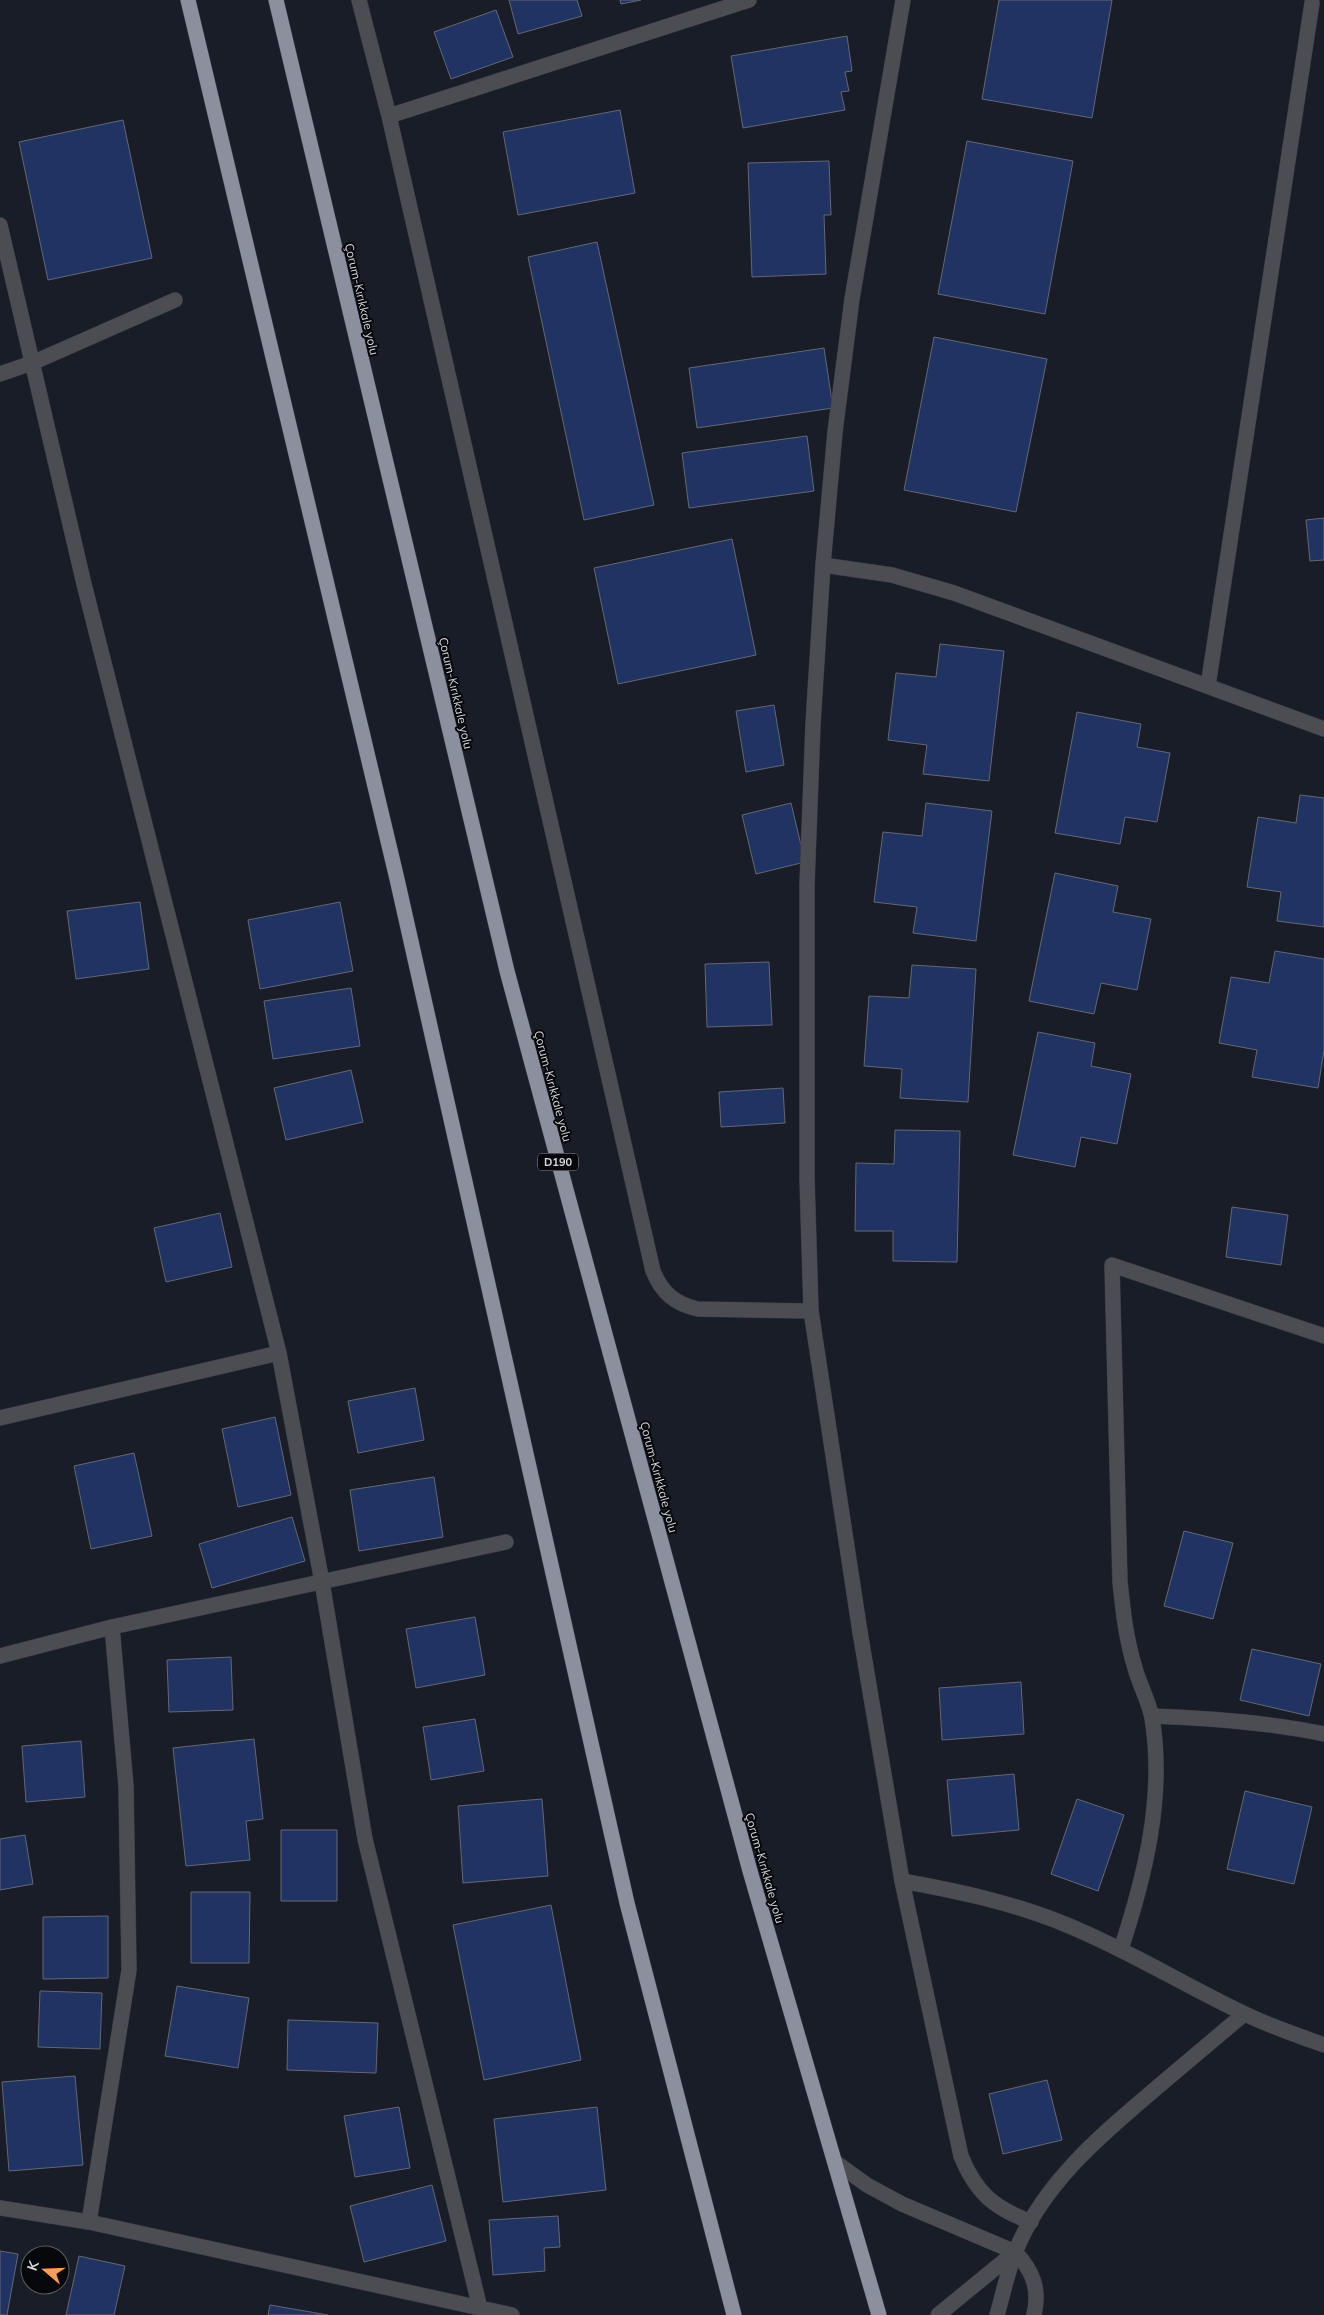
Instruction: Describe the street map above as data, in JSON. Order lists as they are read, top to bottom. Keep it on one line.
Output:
{"streets":{"highway":["Çorum-Kırıkkale yolu","D190"]},"north":"left"}
